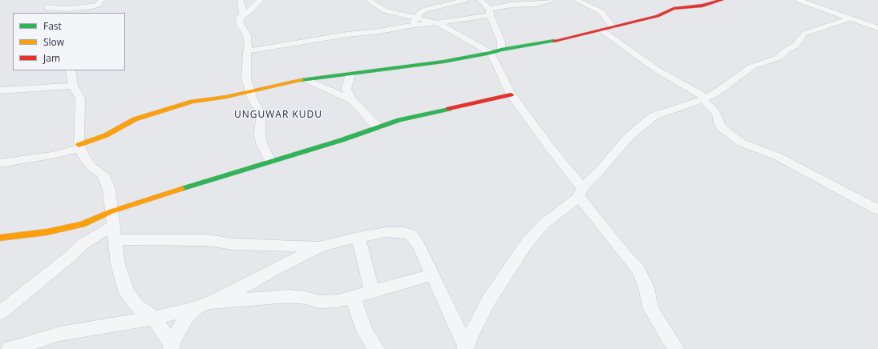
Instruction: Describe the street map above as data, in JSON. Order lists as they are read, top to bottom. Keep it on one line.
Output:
{"districts":["UNGUWAR KUDU"],"legend":["Fast","Slow","Jam"]}
